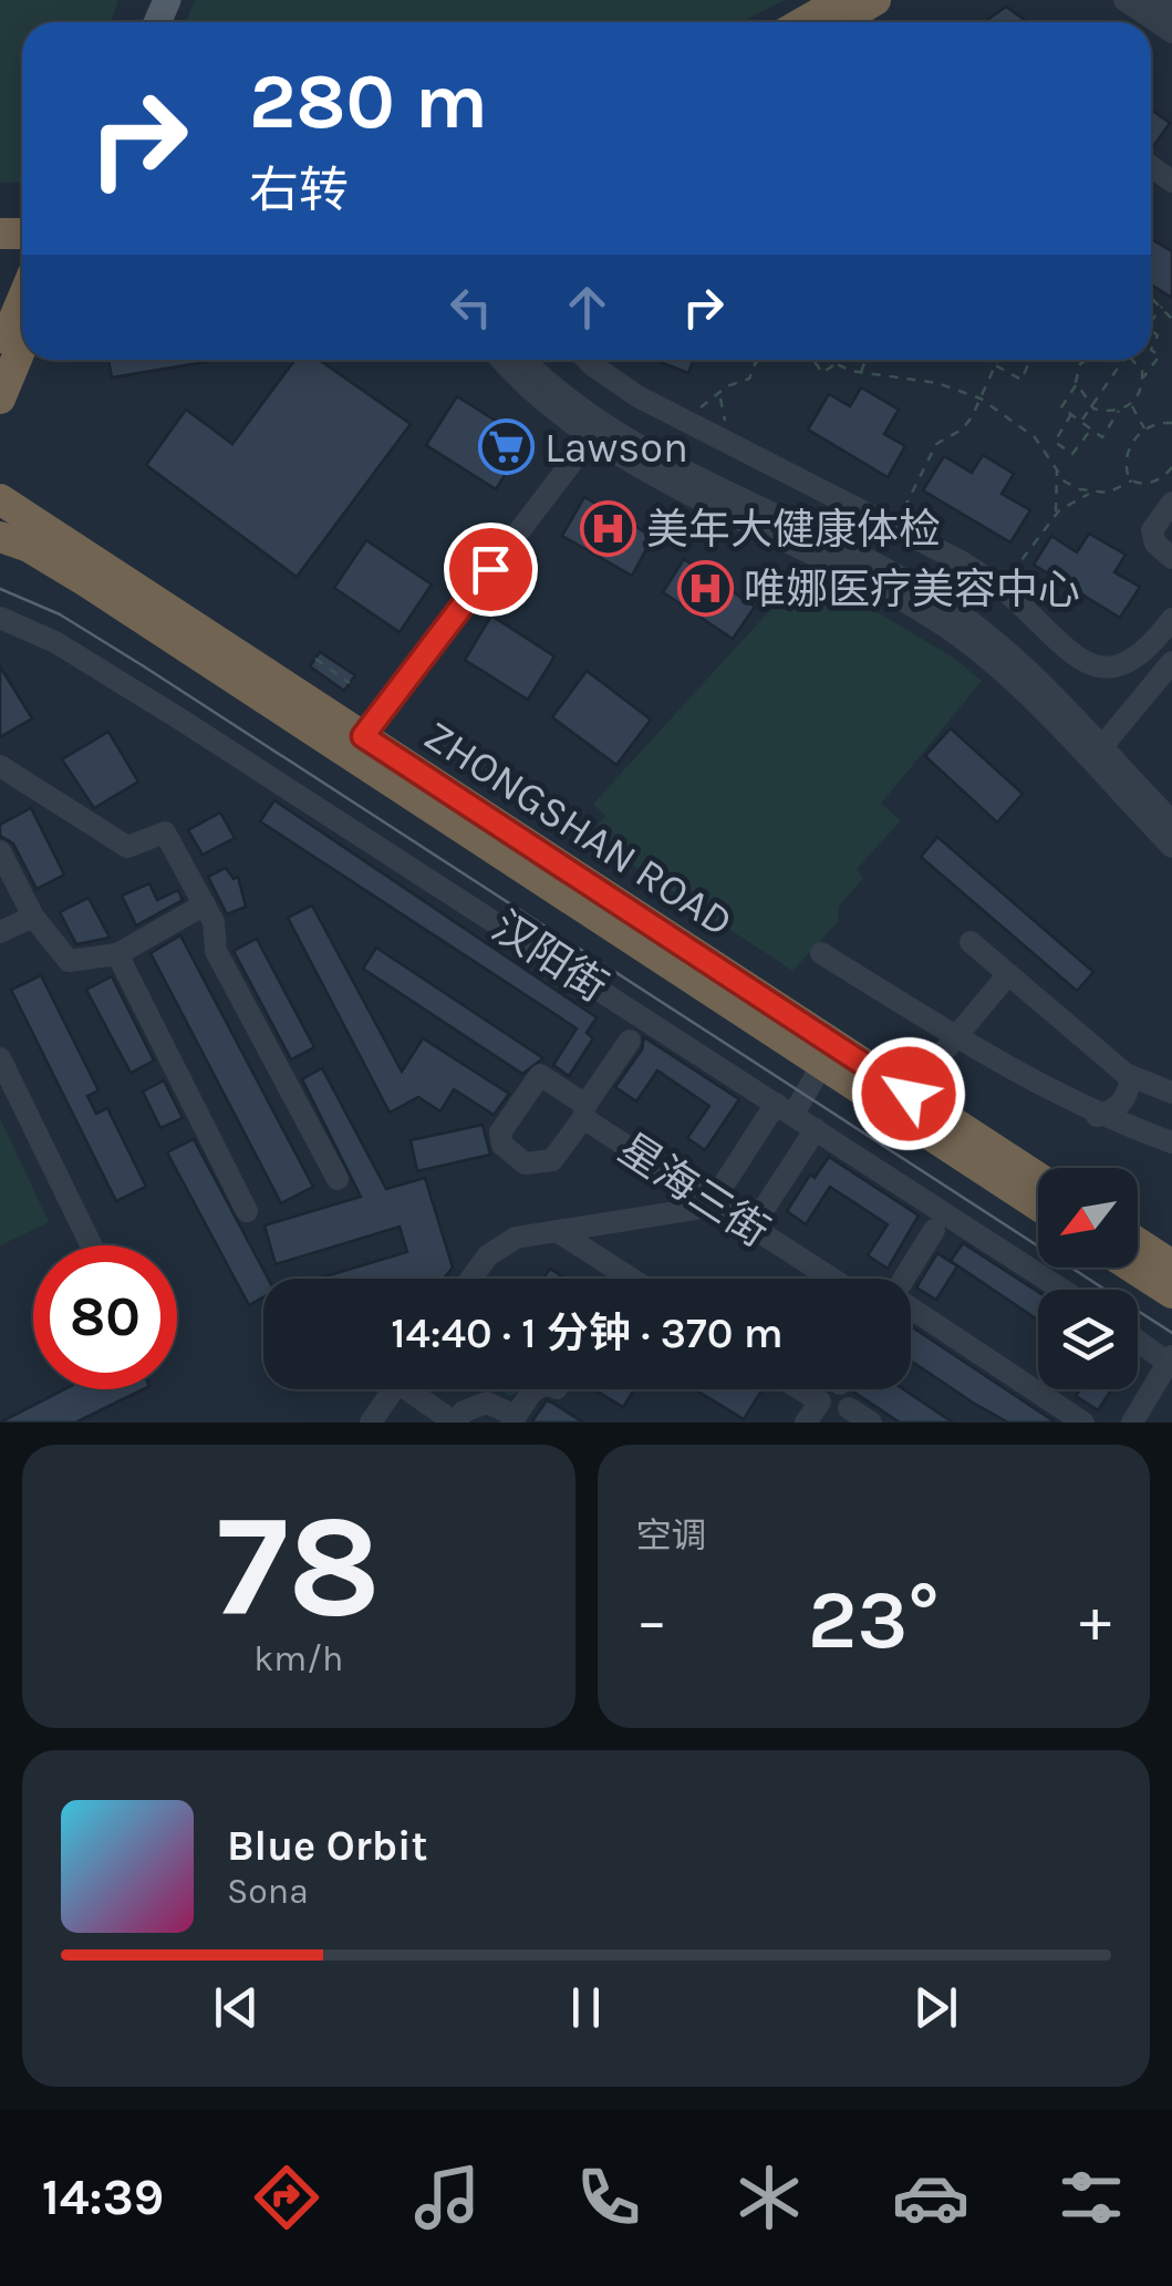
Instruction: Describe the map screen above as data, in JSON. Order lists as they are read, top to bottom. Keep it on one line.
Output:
{"streets":{"highway":["ZHONGSHAN ROAD"],"street":["汉阳街","星海三街"]},"places":{"supermarket":["Lawson"],"hospital":["美年大健康体检","唯娜医疗美容中心"]},"north":"bottom left","page":{"turn":["280 m","右转"],"limit":"80","trip":"14:40 · 1 分钟 · 370 m","tile":[["78","km/h"],"空调"],"heat":["−","23°","+"],"song":["Blue Orbit","Sona"],"tabs":"14:39"}}
